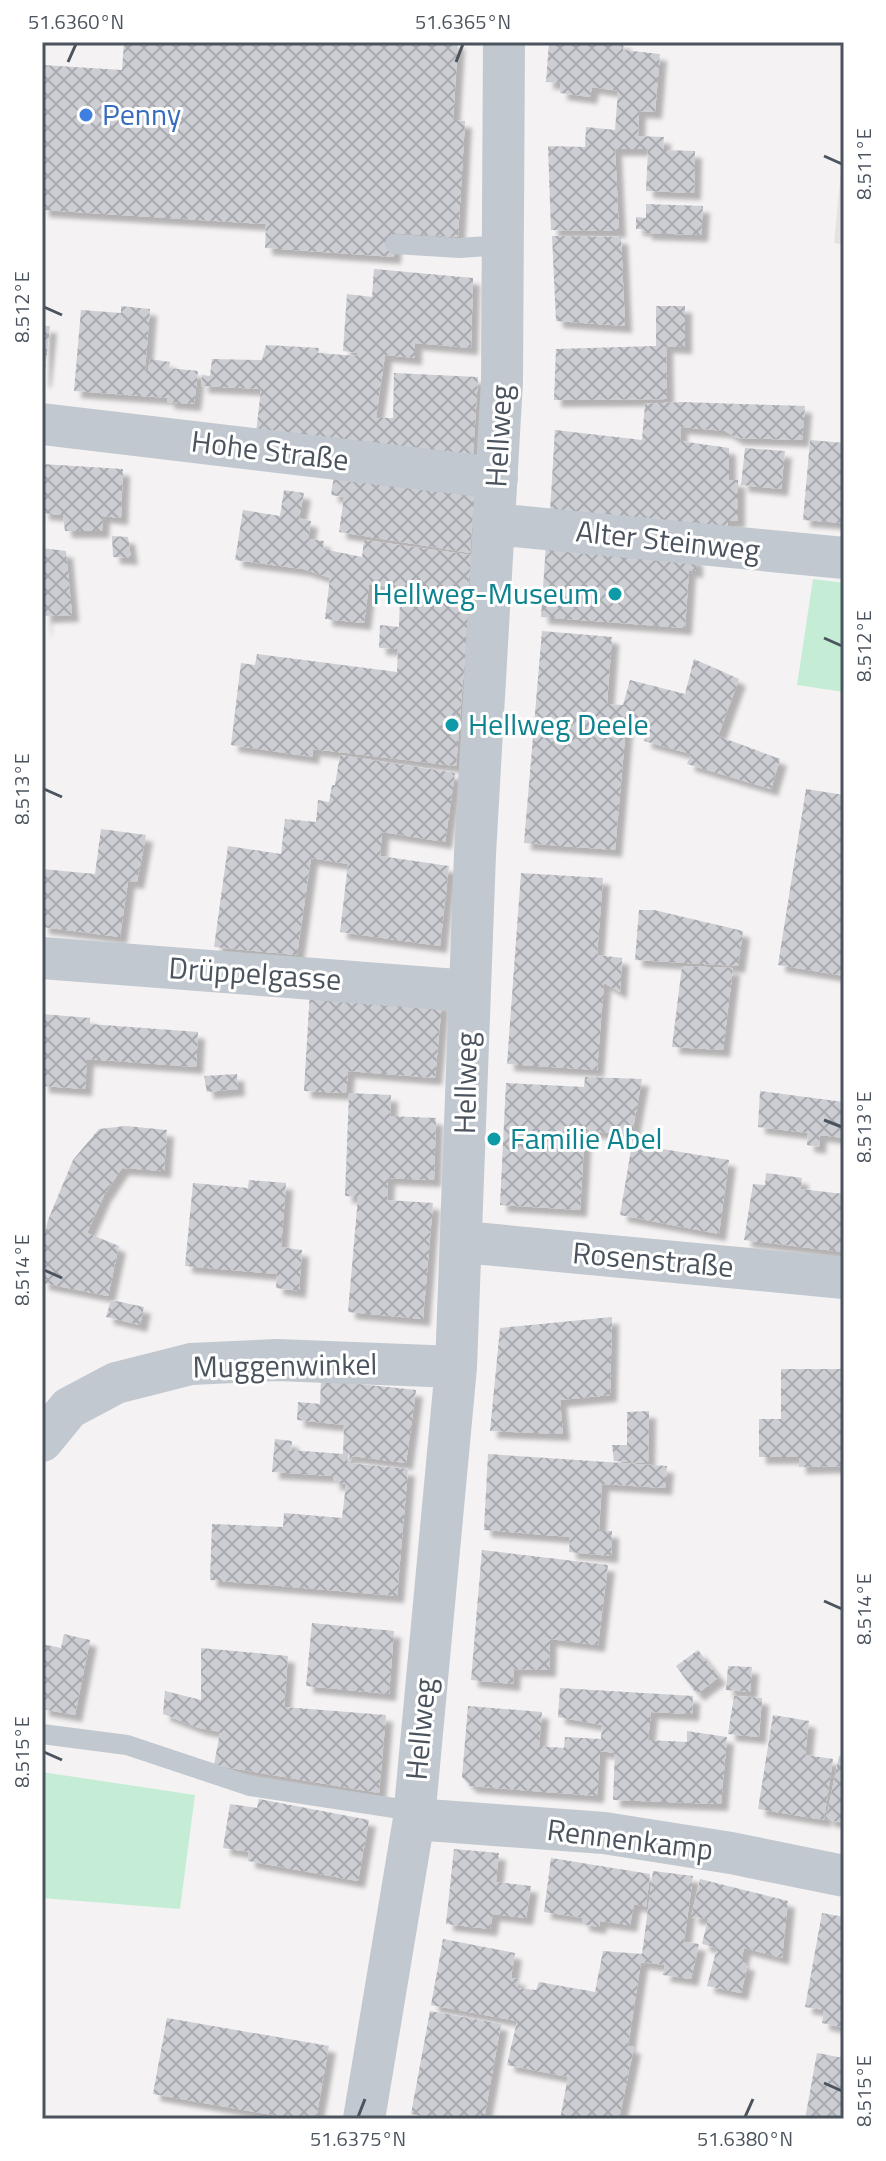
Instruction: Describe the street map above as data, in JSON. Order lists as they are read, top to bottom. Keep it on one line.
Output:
{"streets":{"street":["Hellweg","Hohe Straße","Alter Steinweg","Drüppelgasse","Rosenstraße","Muggenwinkel","Rennenkamp"]},"crossings":[["Hellweg","Hohe Straße"],["Hellweg","Alter Steinweg"],["Hellweg","Drüppelgasse"],["Hellweg","Rosenstraße"],["Hellweg","Muggenwinkel"],["Hellweg","Rennenkamp"]],"places":["Penny","Hellweg-Museum","Hellweg Deele","Familie Abel"],"coordinates":["51.6360°N","51.6365°N","8.511°E","8.512°E","8.513°E","8.514°E","8.515°E","51.6375°N","51.6380°N"]}
